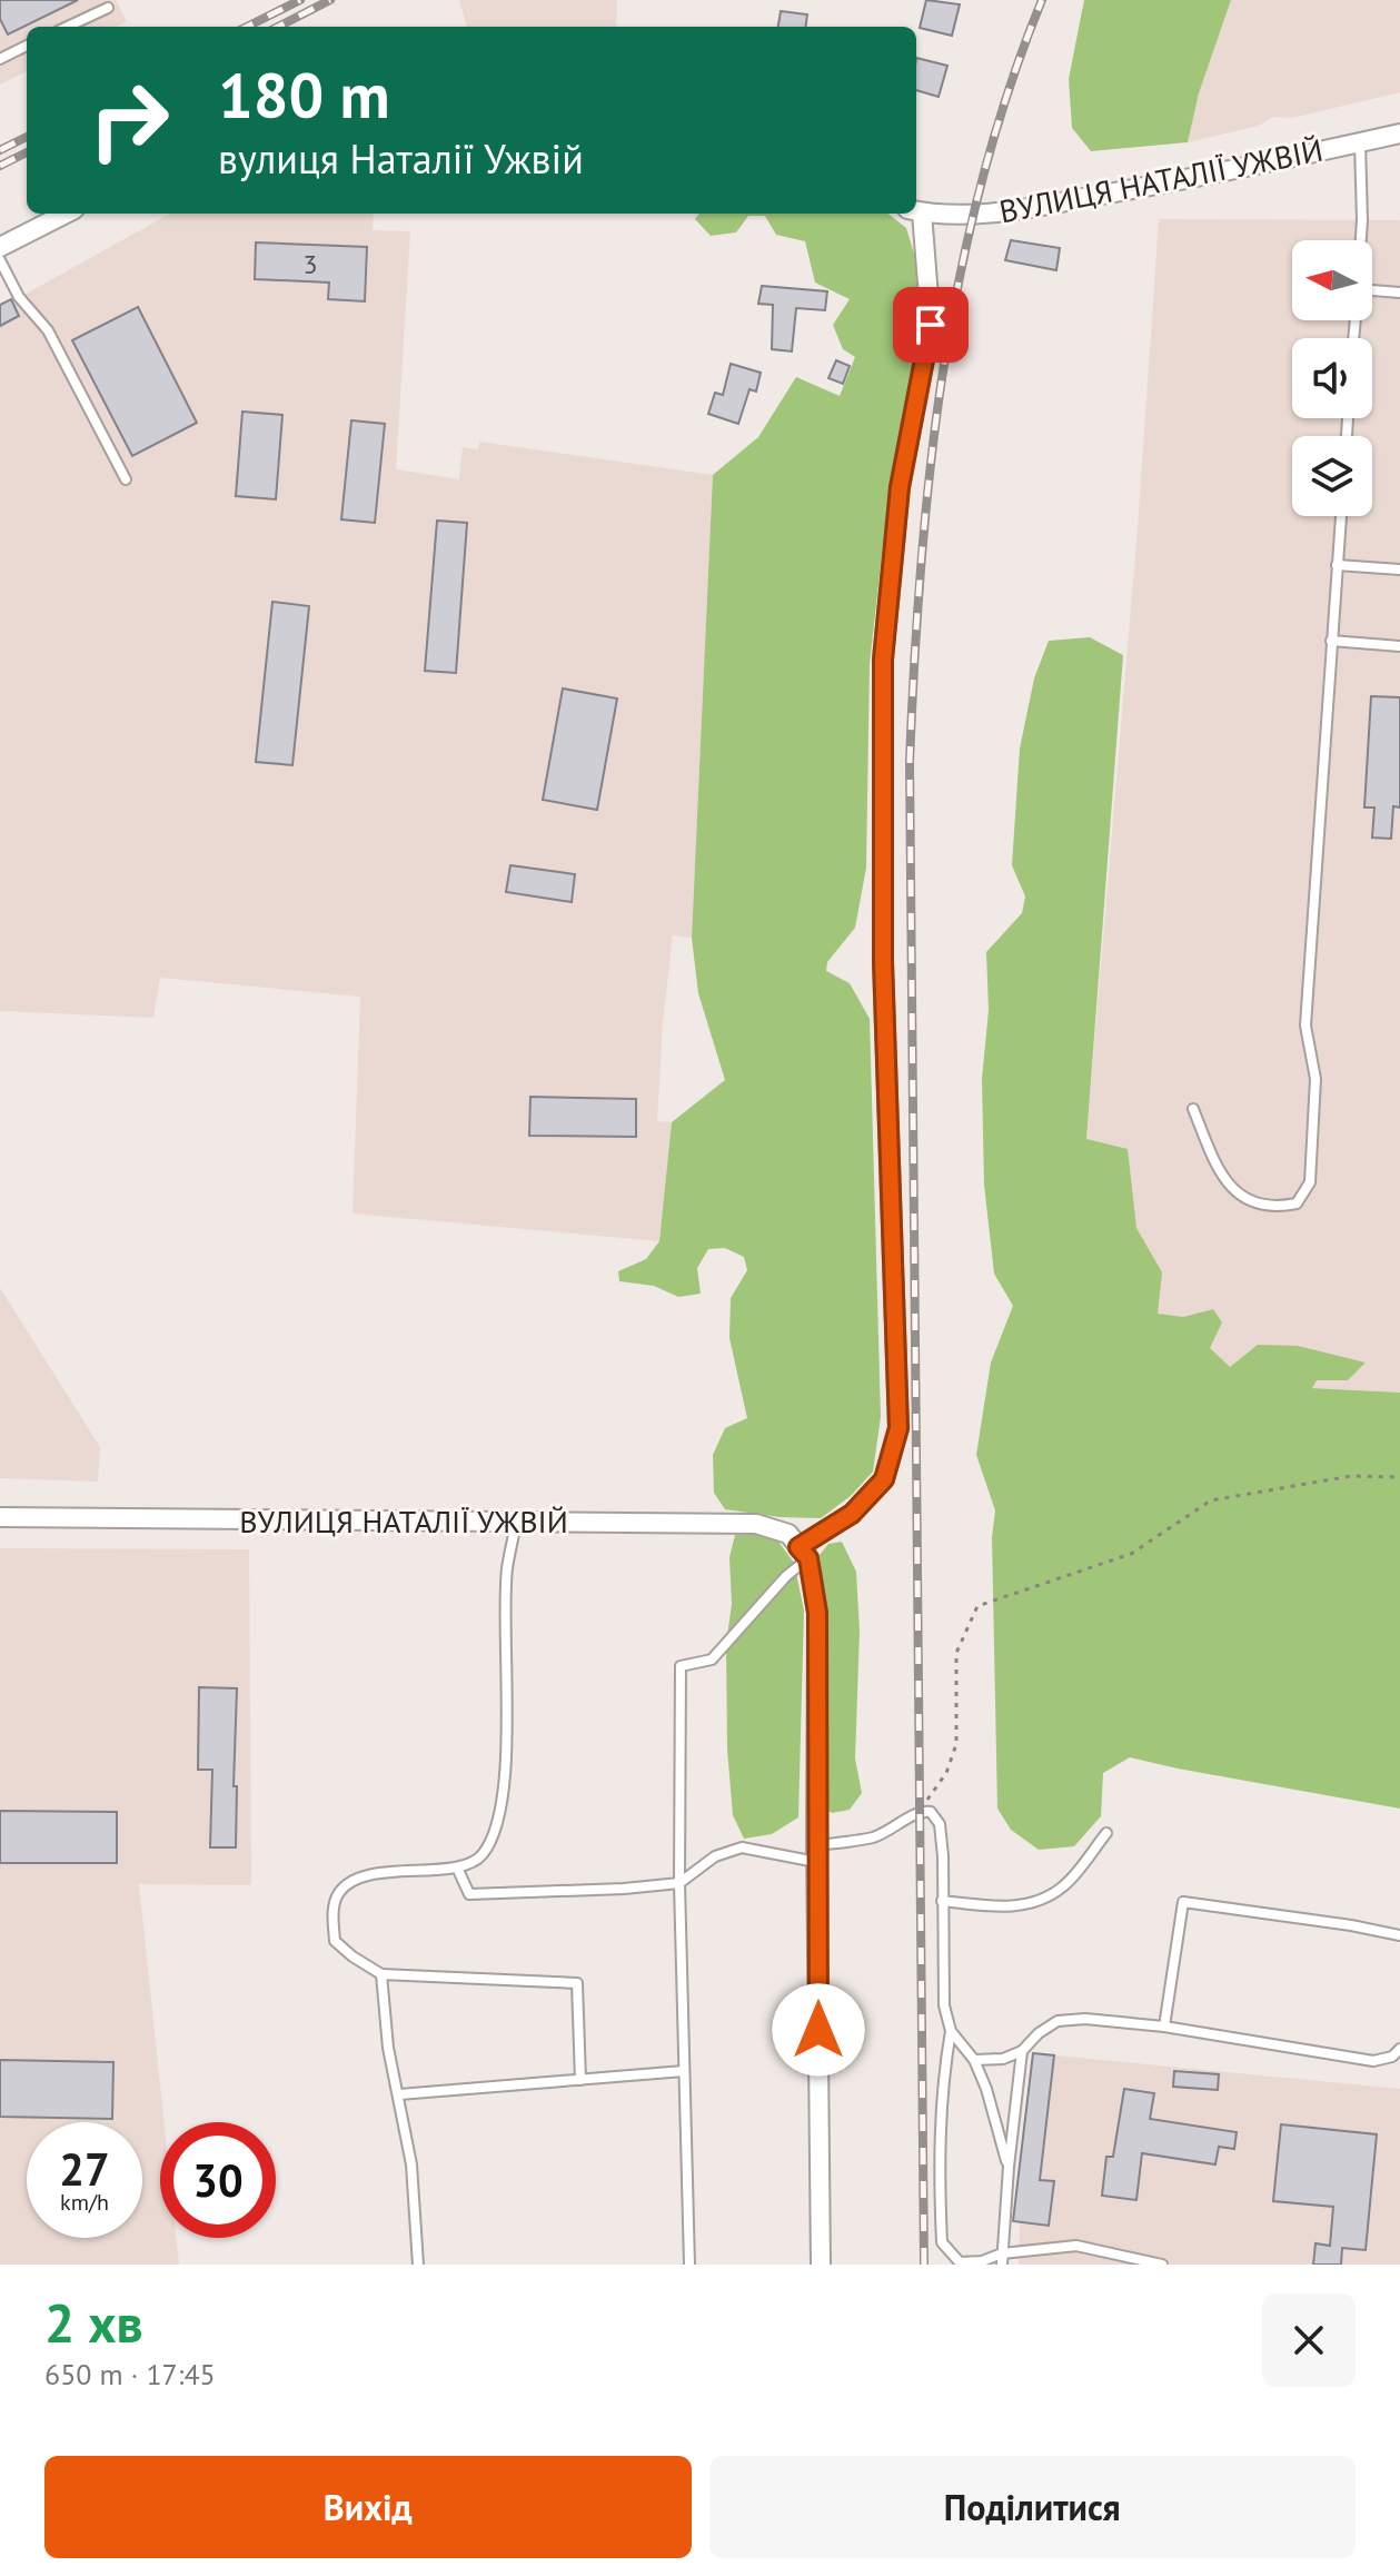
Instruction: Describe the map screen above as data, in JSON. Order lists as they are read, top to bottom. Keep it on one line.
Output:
{"streets":{"street":["ВУЛИЦЯ НАТАЛІЇ УЖВІЙ"]},"house_numbers":["3"],"north":"left","page":{"turn":["180 m","вулиця Наталії Ужвій"],"speed":"27 km/h","limit":"30","heading":["2 хв","650 m · 17:45"],"buttons":["Вихід","Поділитися"]}}
